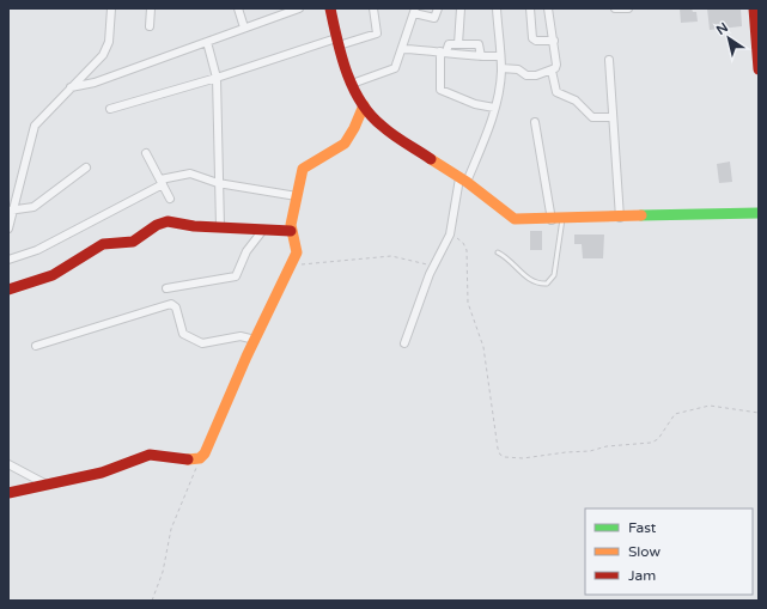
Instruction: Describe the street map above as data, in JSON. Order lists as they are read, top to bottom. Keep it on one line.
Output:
{"legend":["Fast","Slow","Jam"],"north":"top left"}
